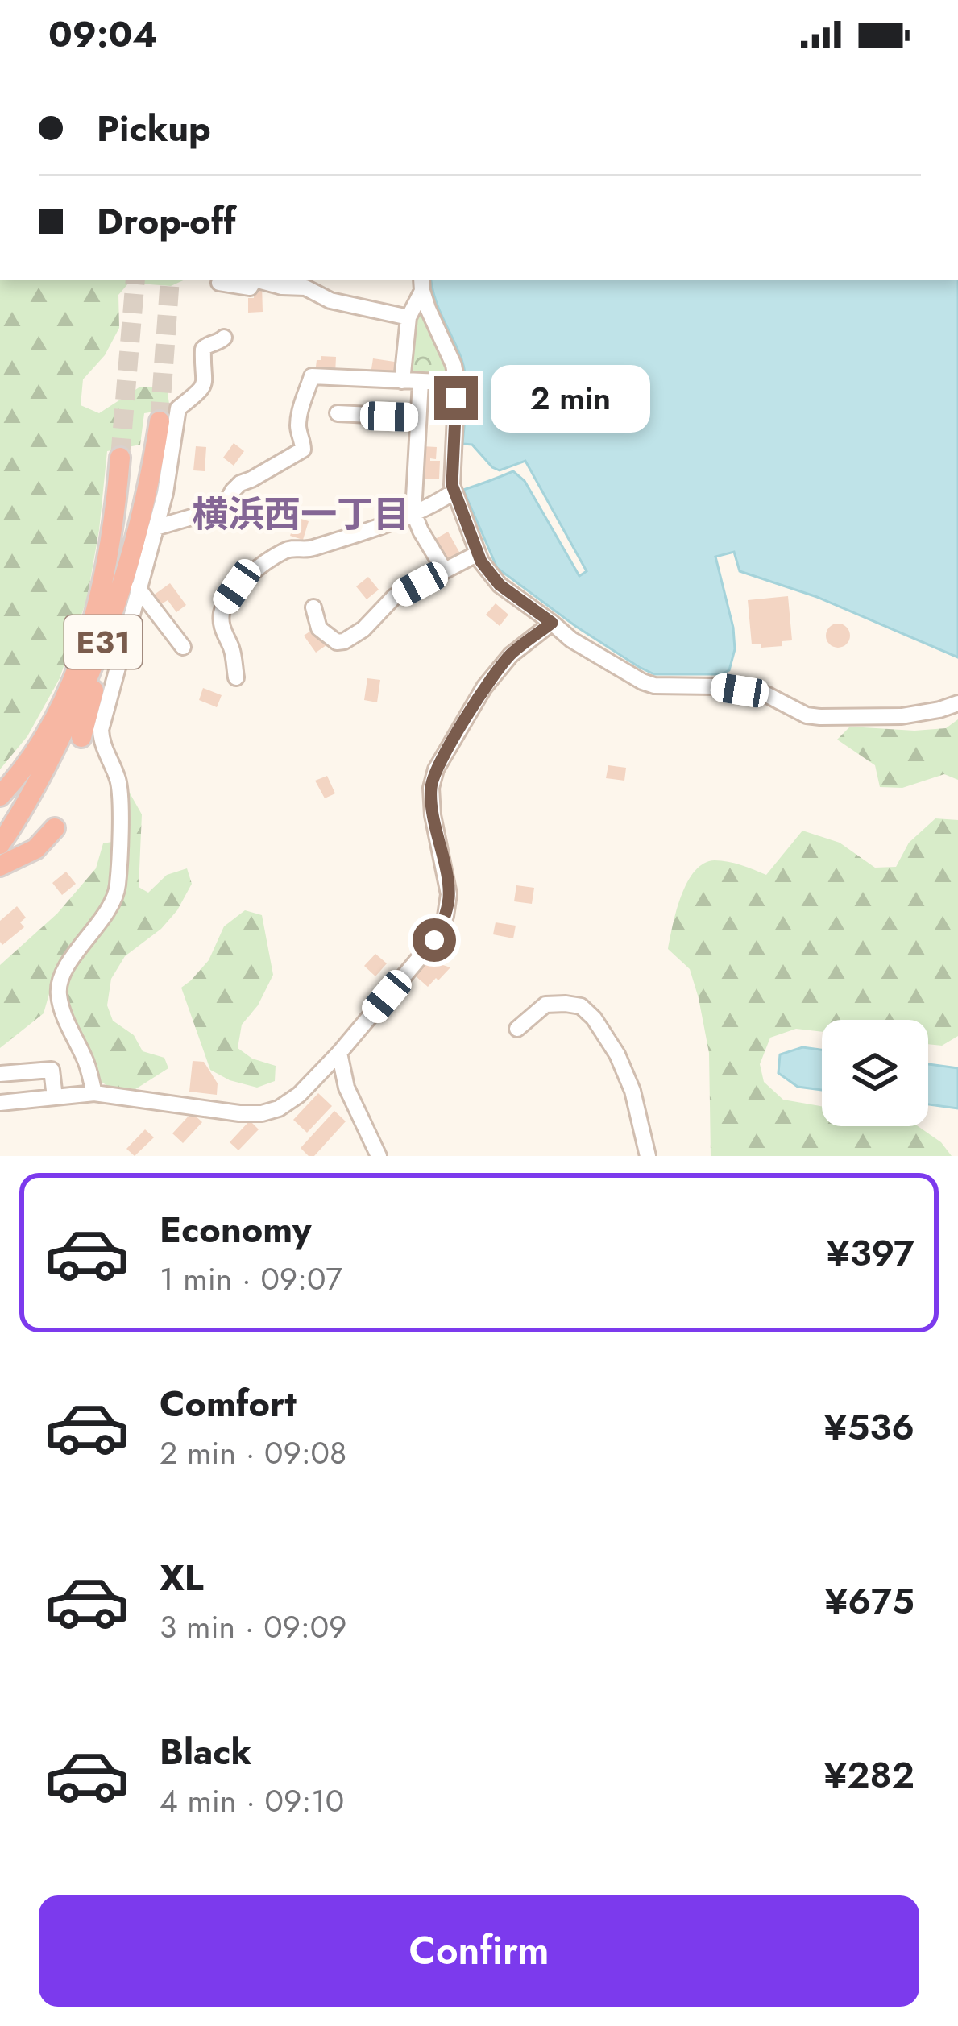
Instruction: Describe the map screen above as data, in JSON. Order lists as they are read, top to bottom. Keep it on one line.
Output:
{"streets":{"highway":["E31"]},"districts":["横浜西一丁目"],"page":{"status":"09:04","banner":["Pickup","Drop-off"],"bubble":"2 min","list":[{"name":"Economy","note":"1 min · 09:07","value":"¥397"},{"name":"Comfort","note":"2 min · 09:08","value":"¥536"},{"name":"XL","note":"3 min · 09:09","value":"¥675"},{"name":"Black","note":"4 min · 09:10","value":"¥282"}],"buttons":"Confirm"}}
